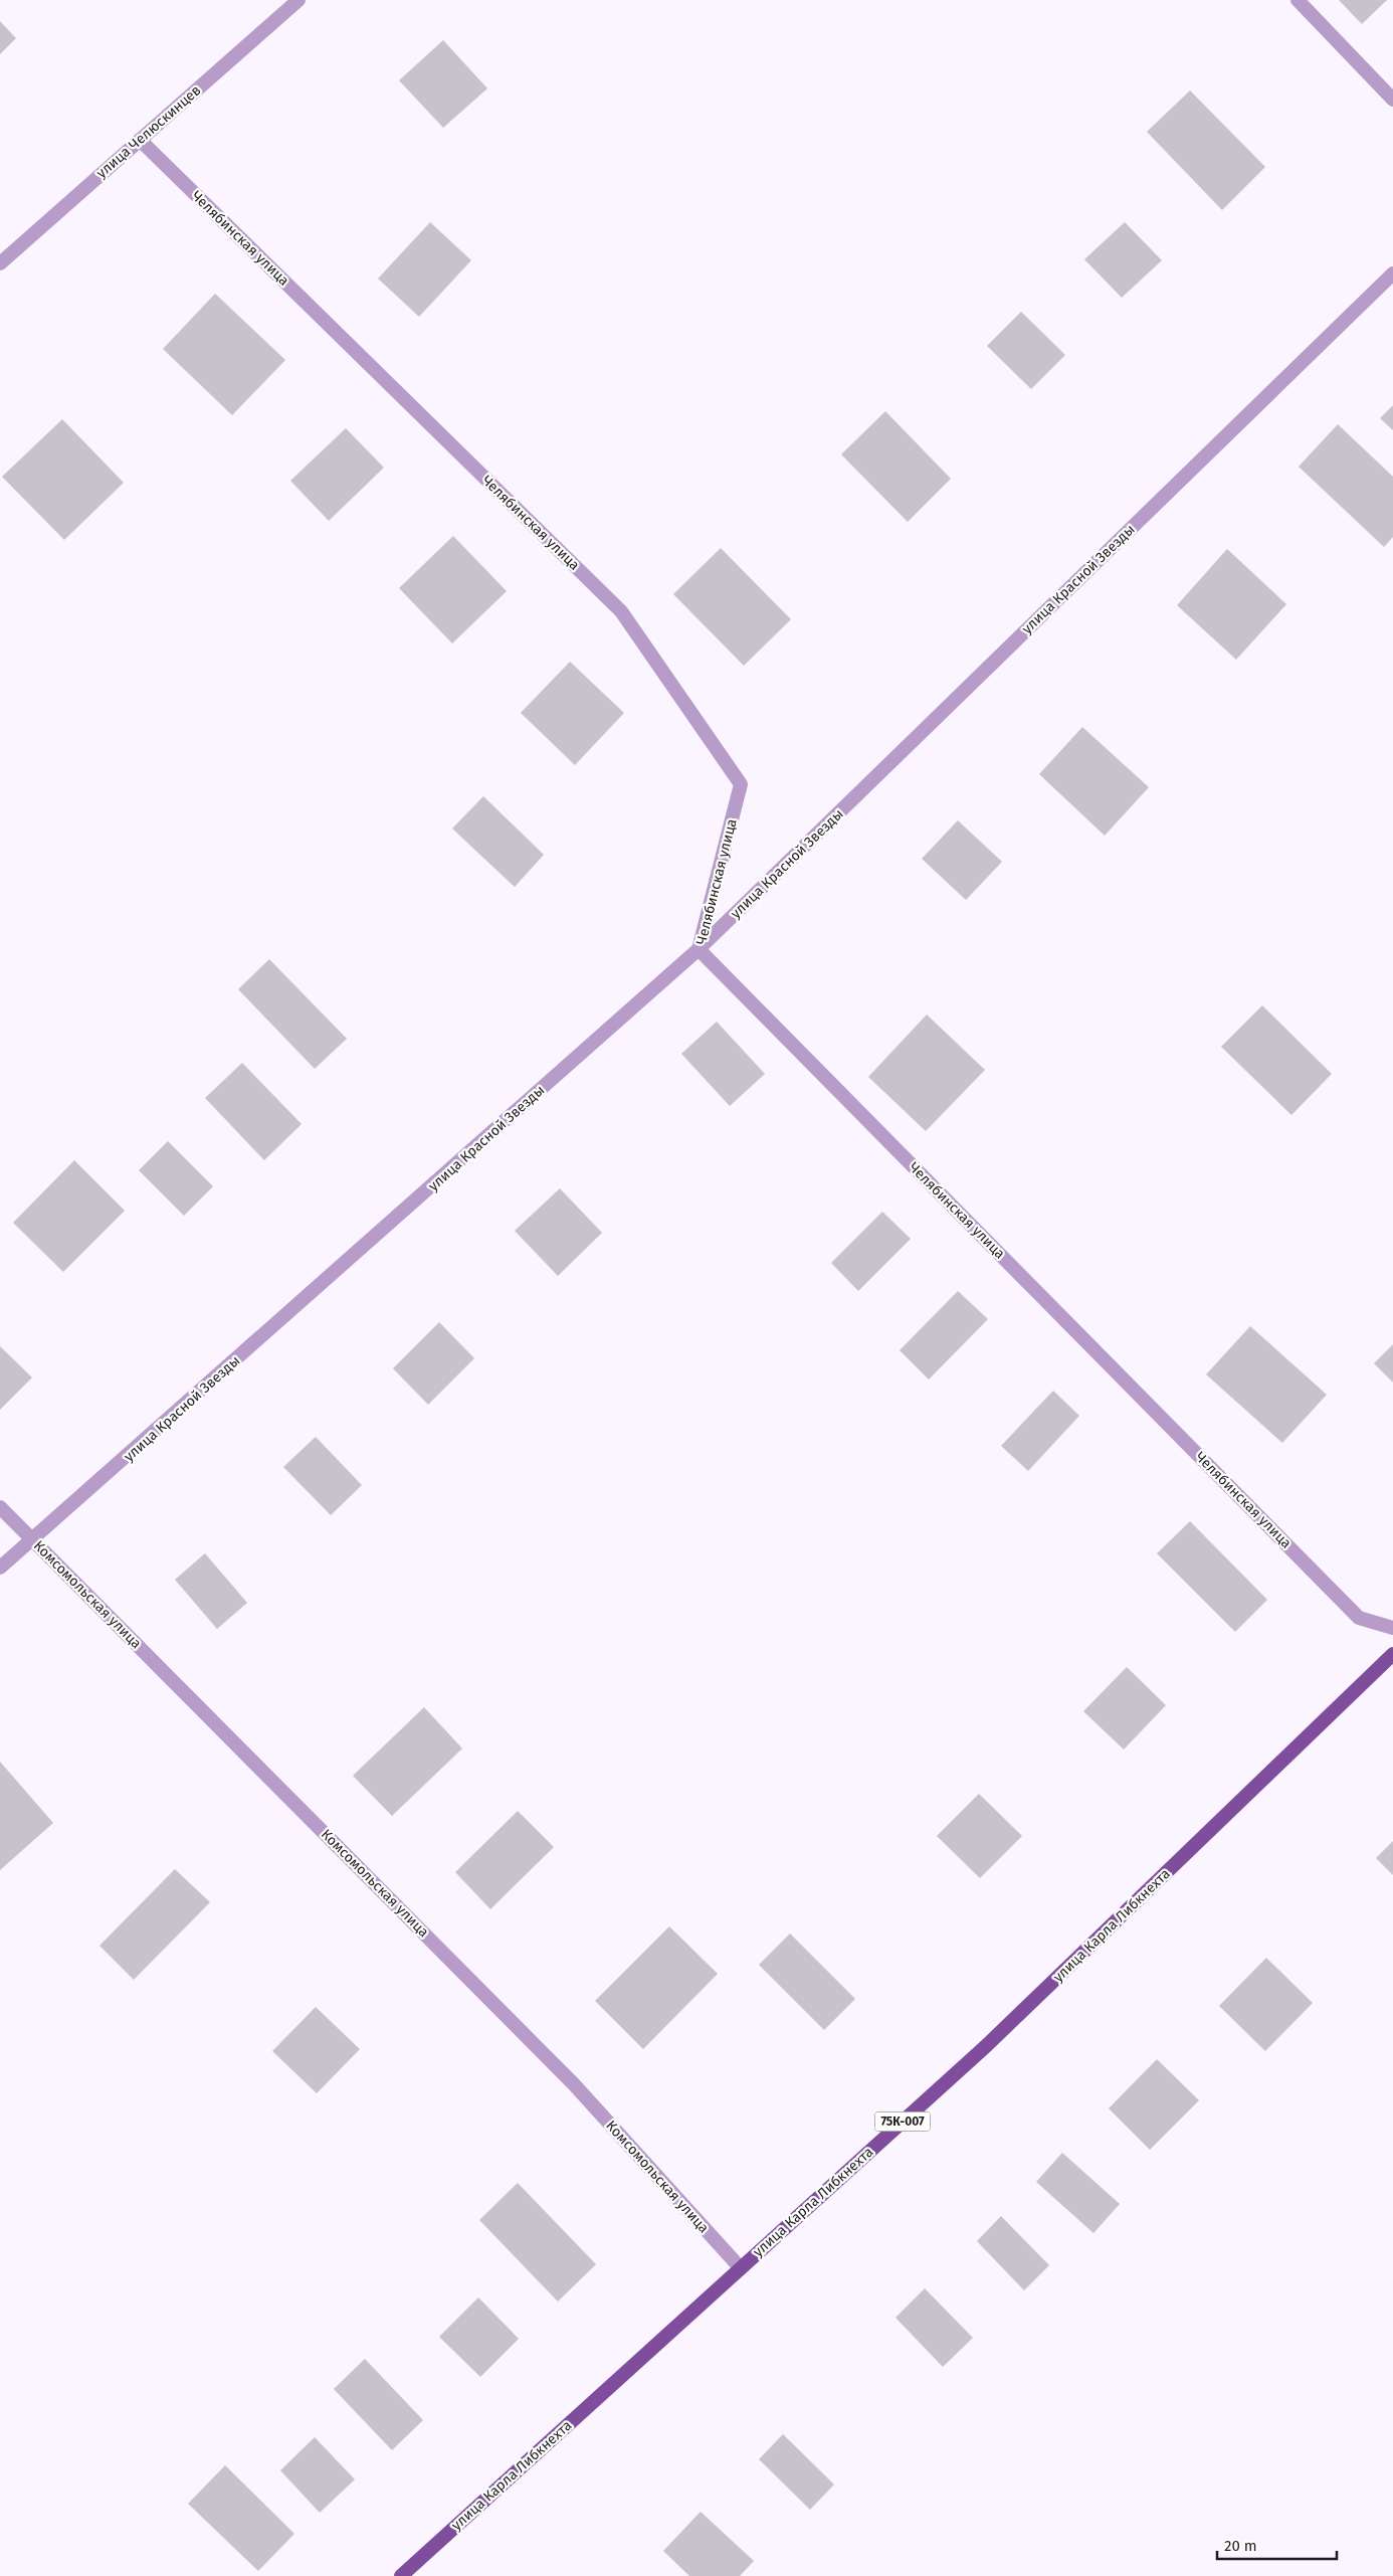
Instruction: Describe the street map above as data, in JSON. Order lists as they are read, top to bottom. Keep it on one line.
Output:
{"streets":{"main road":["улица Карла Либкнехта","75К-007"],"street":["улица Челюскинцев","Челябинская улица","улица Красной Звезды","Комсомольская улица"]},"crossings":[["улица Челюскинцев","Челябинская улица"],["Челябинская улица","улица Красной Звезды"],["улица Красной Звезды","Комсомольская улица"],["Комсомольская улица","улица Карла Либкнехта"]],"scale_bar":"20 m"}
